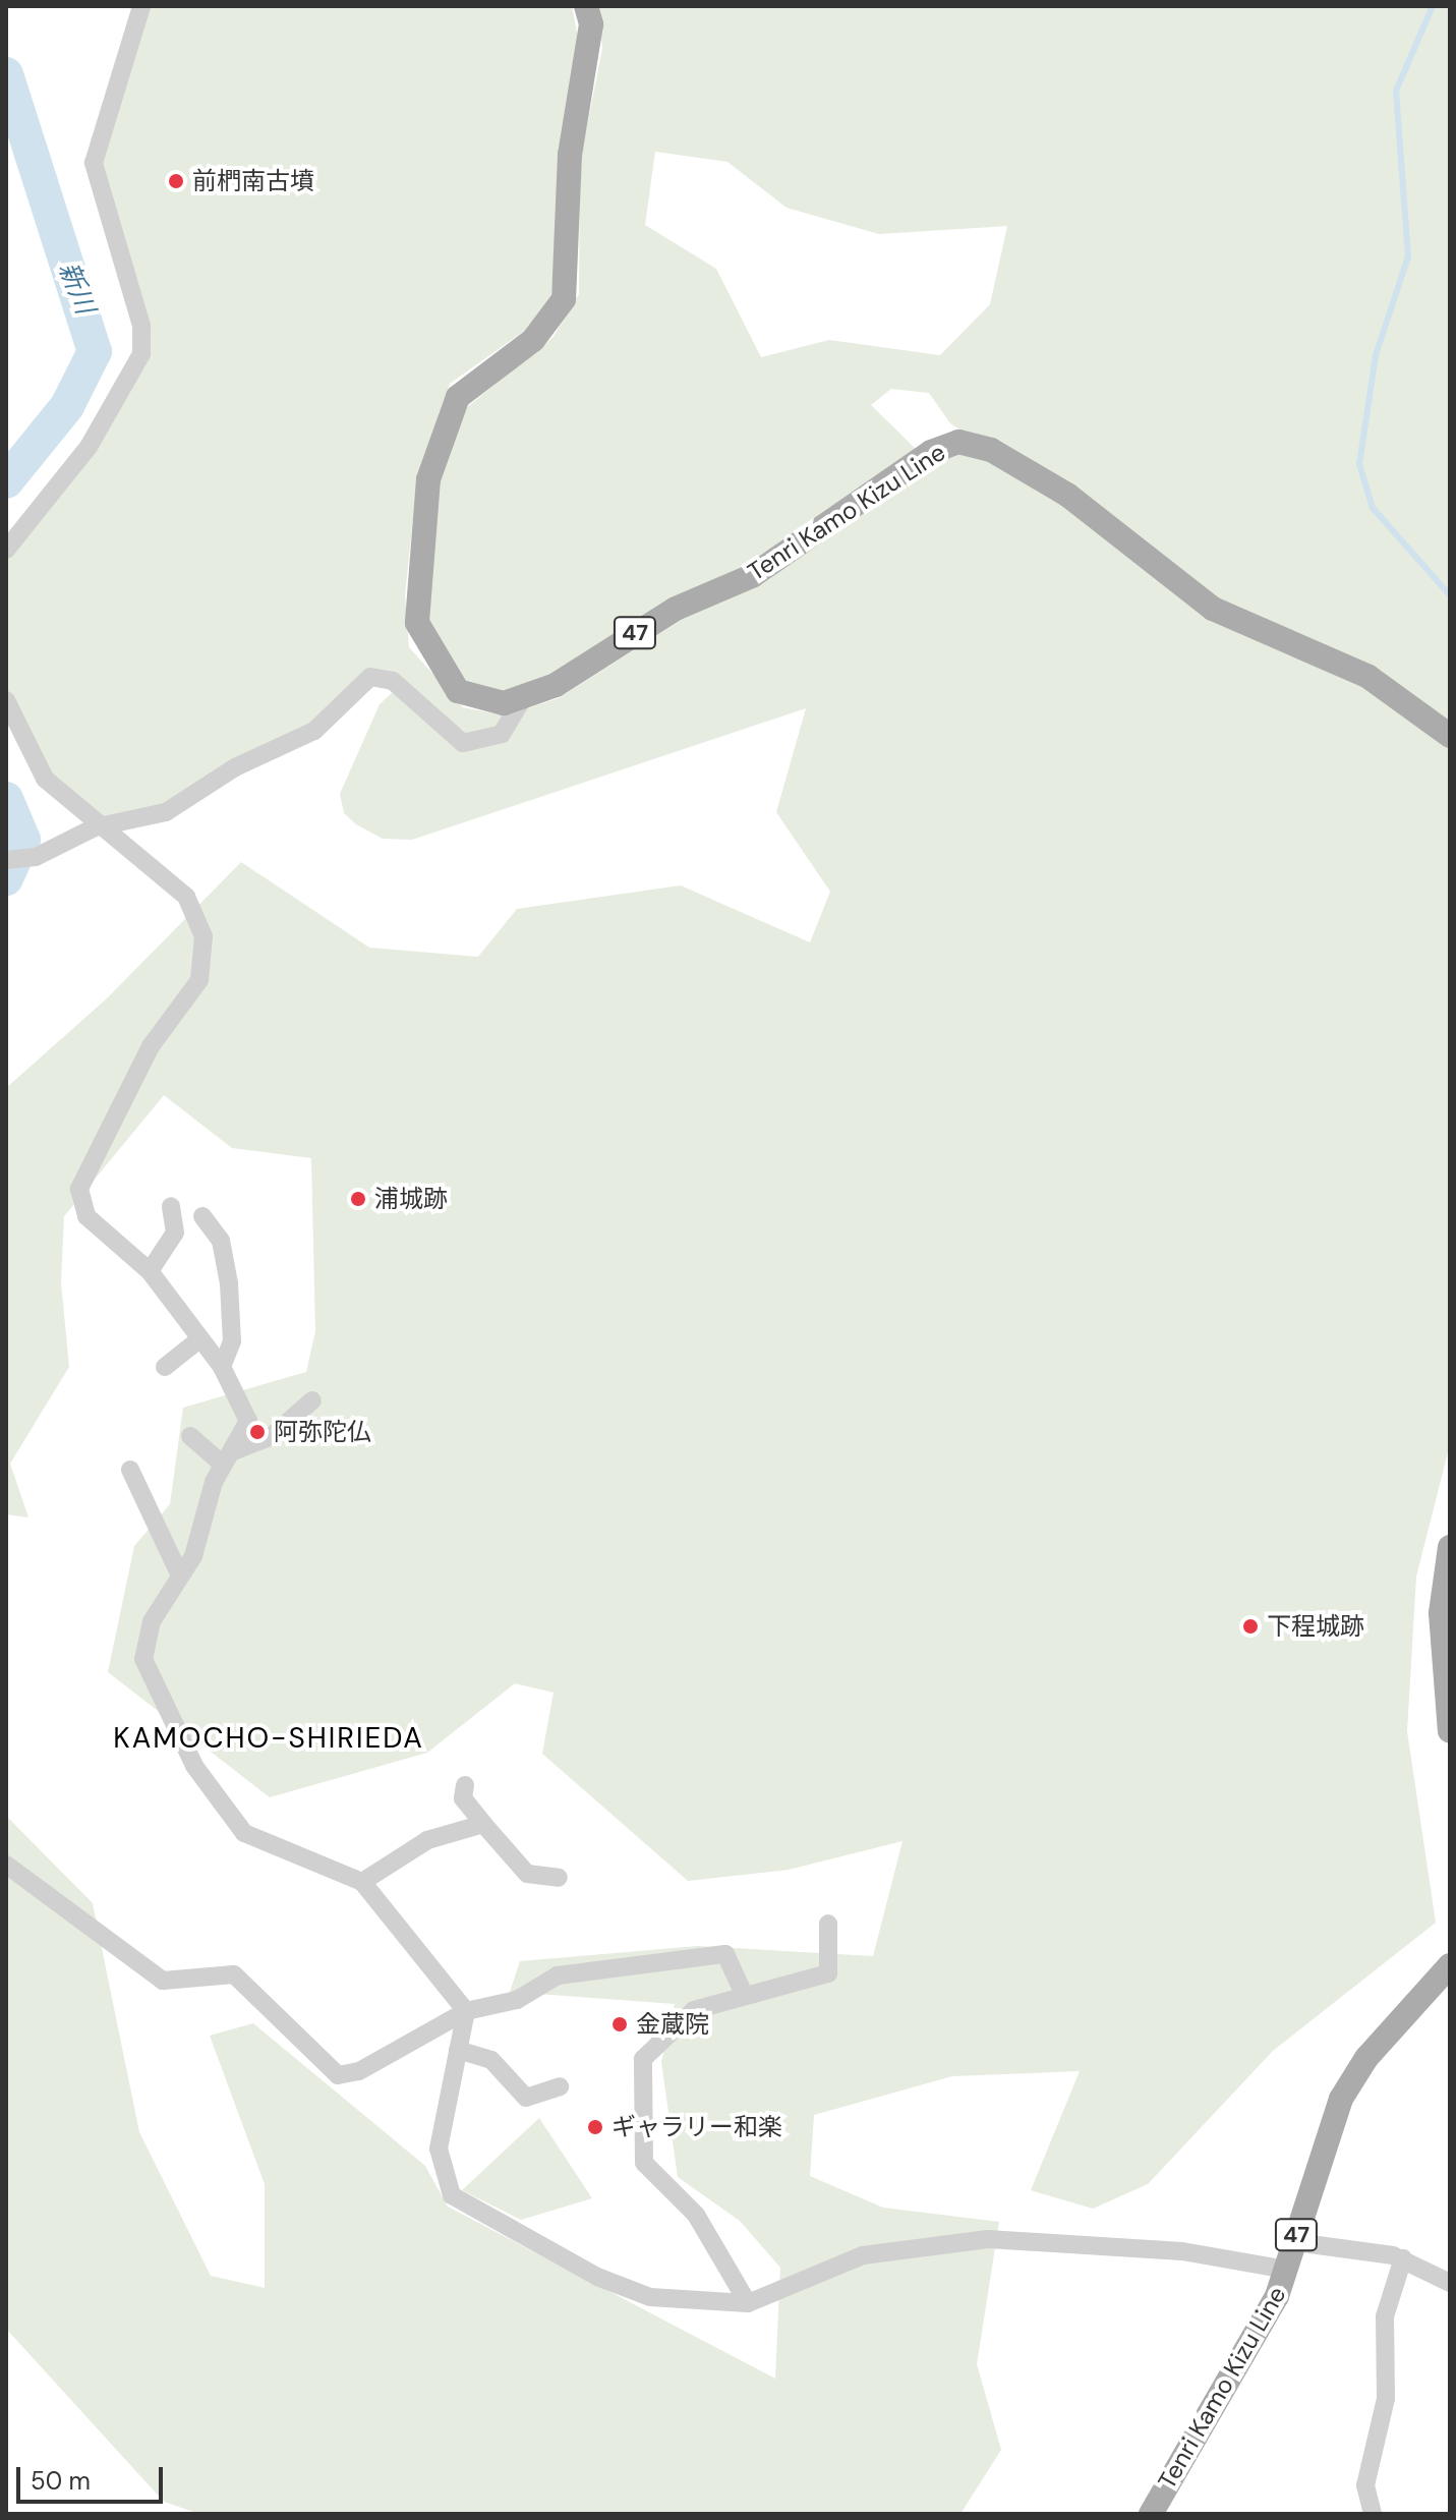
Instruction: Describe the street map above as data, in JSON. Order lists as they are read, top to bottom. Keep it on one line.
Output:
{"streets":{"main road":["Tenri Kamo Kizu Line","47"]},"districts":["KAMOCHO-SHIRIEDA"],"water":["新川"],"places":["前椚南古墳","浦城跡","阿弥陀仏","下程城跡","金蔵院","ギャラリー和楽"],"scale_bar":"50 m"}
